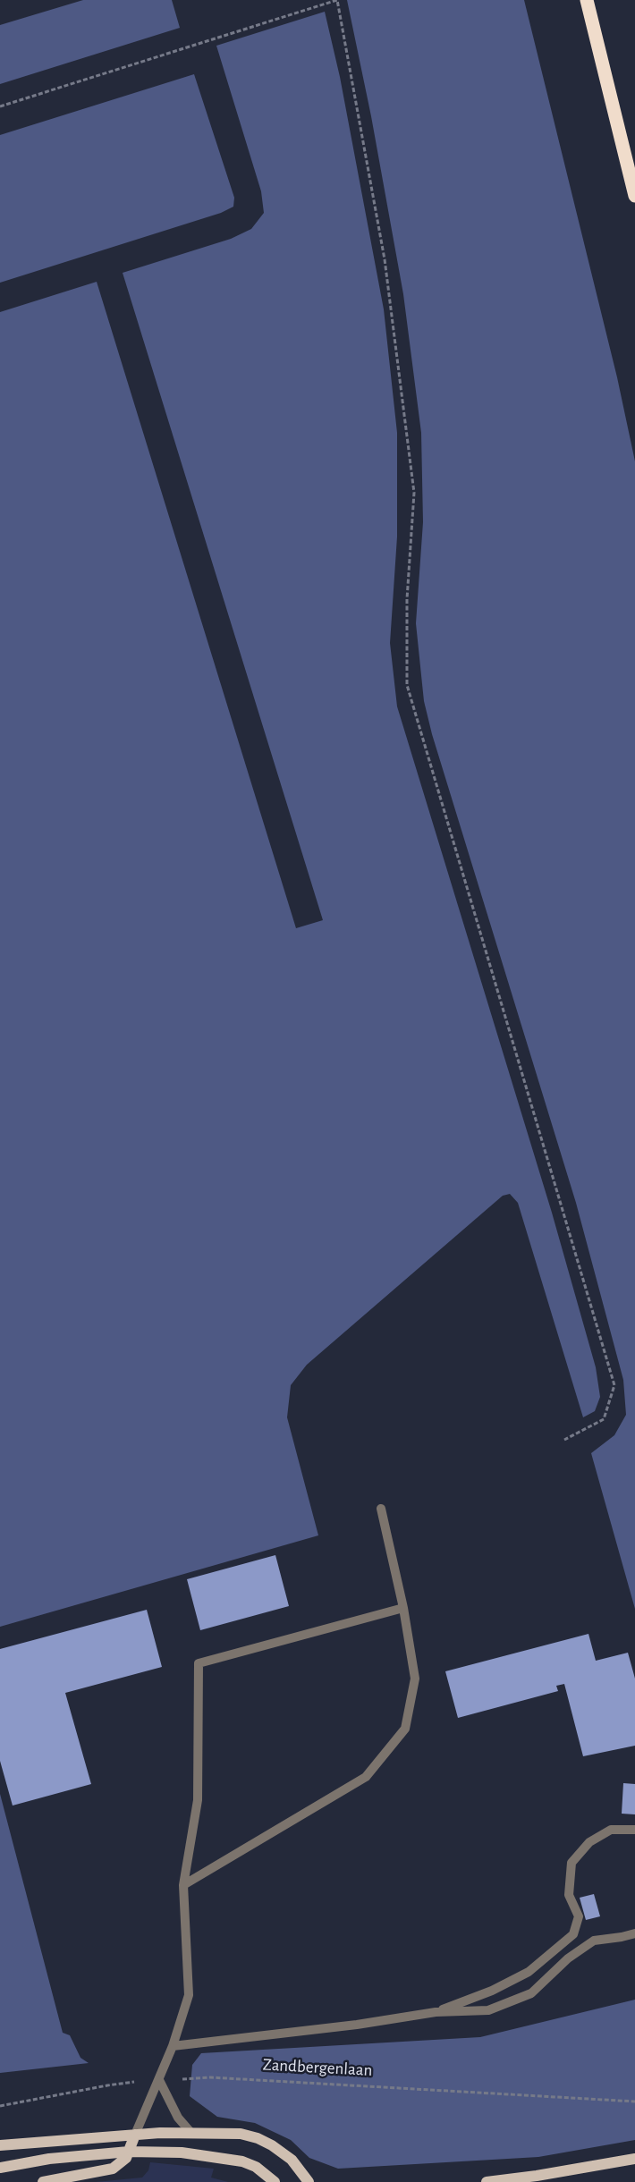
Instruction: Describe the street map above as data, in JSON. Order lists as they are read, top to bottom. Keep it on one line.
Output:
{"streets":{"path":["Zandbergenlaan"]}}
